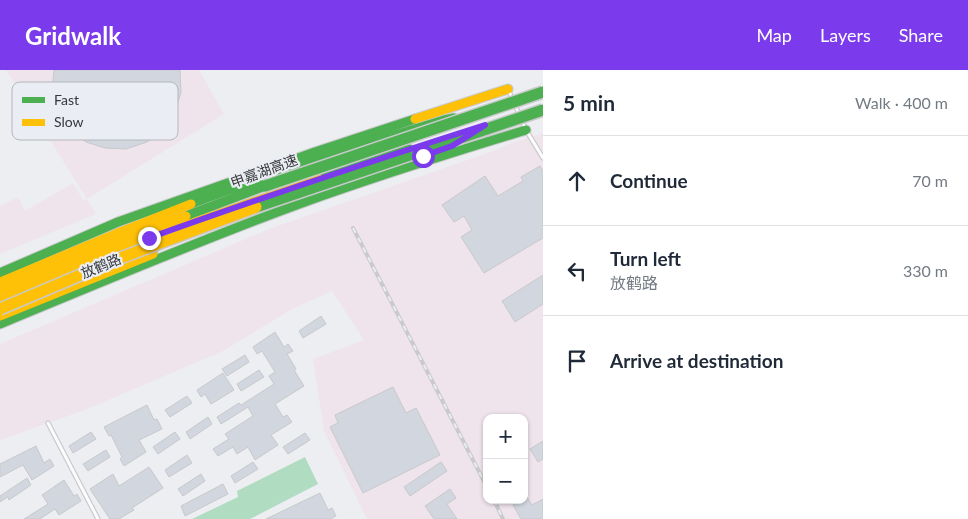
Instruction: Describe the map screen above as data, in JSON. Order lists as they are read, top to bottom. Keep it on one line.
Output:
{"streets":{"main road":["申嘉湖高速","放鹤路"]},"crossings":[["申嘉湖高速","放鹤路"]],"legend":["Fast","Slow"],"page":{"header":"Gridwalk","nav":["Map","Layers","Share"],"heading":["5 min","Walk · 400 m"],"list":[["Continue","70 m"],["Turn left","放鹤路","330 m"],"Arrive at destination"],"map_buttons":["+","−"]}}
